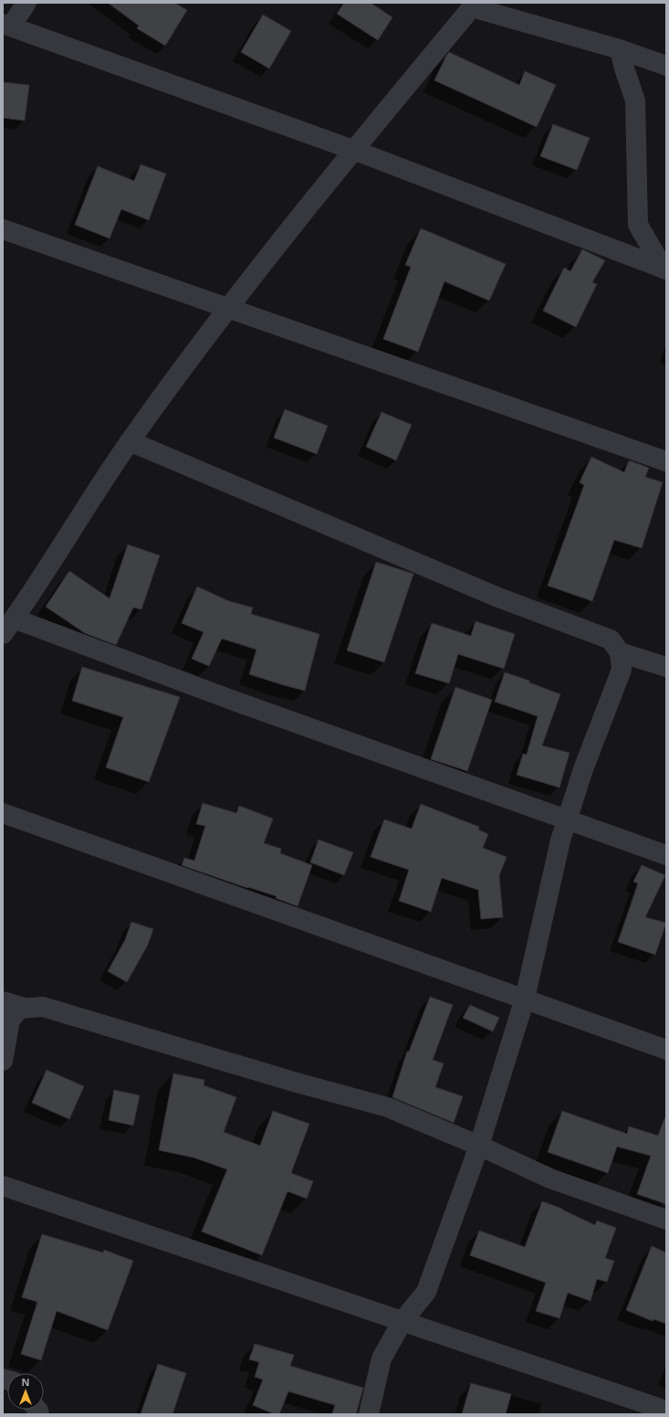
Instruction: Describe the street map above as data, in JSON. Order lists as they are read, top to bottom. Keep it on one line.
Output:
{"north":"top"}
